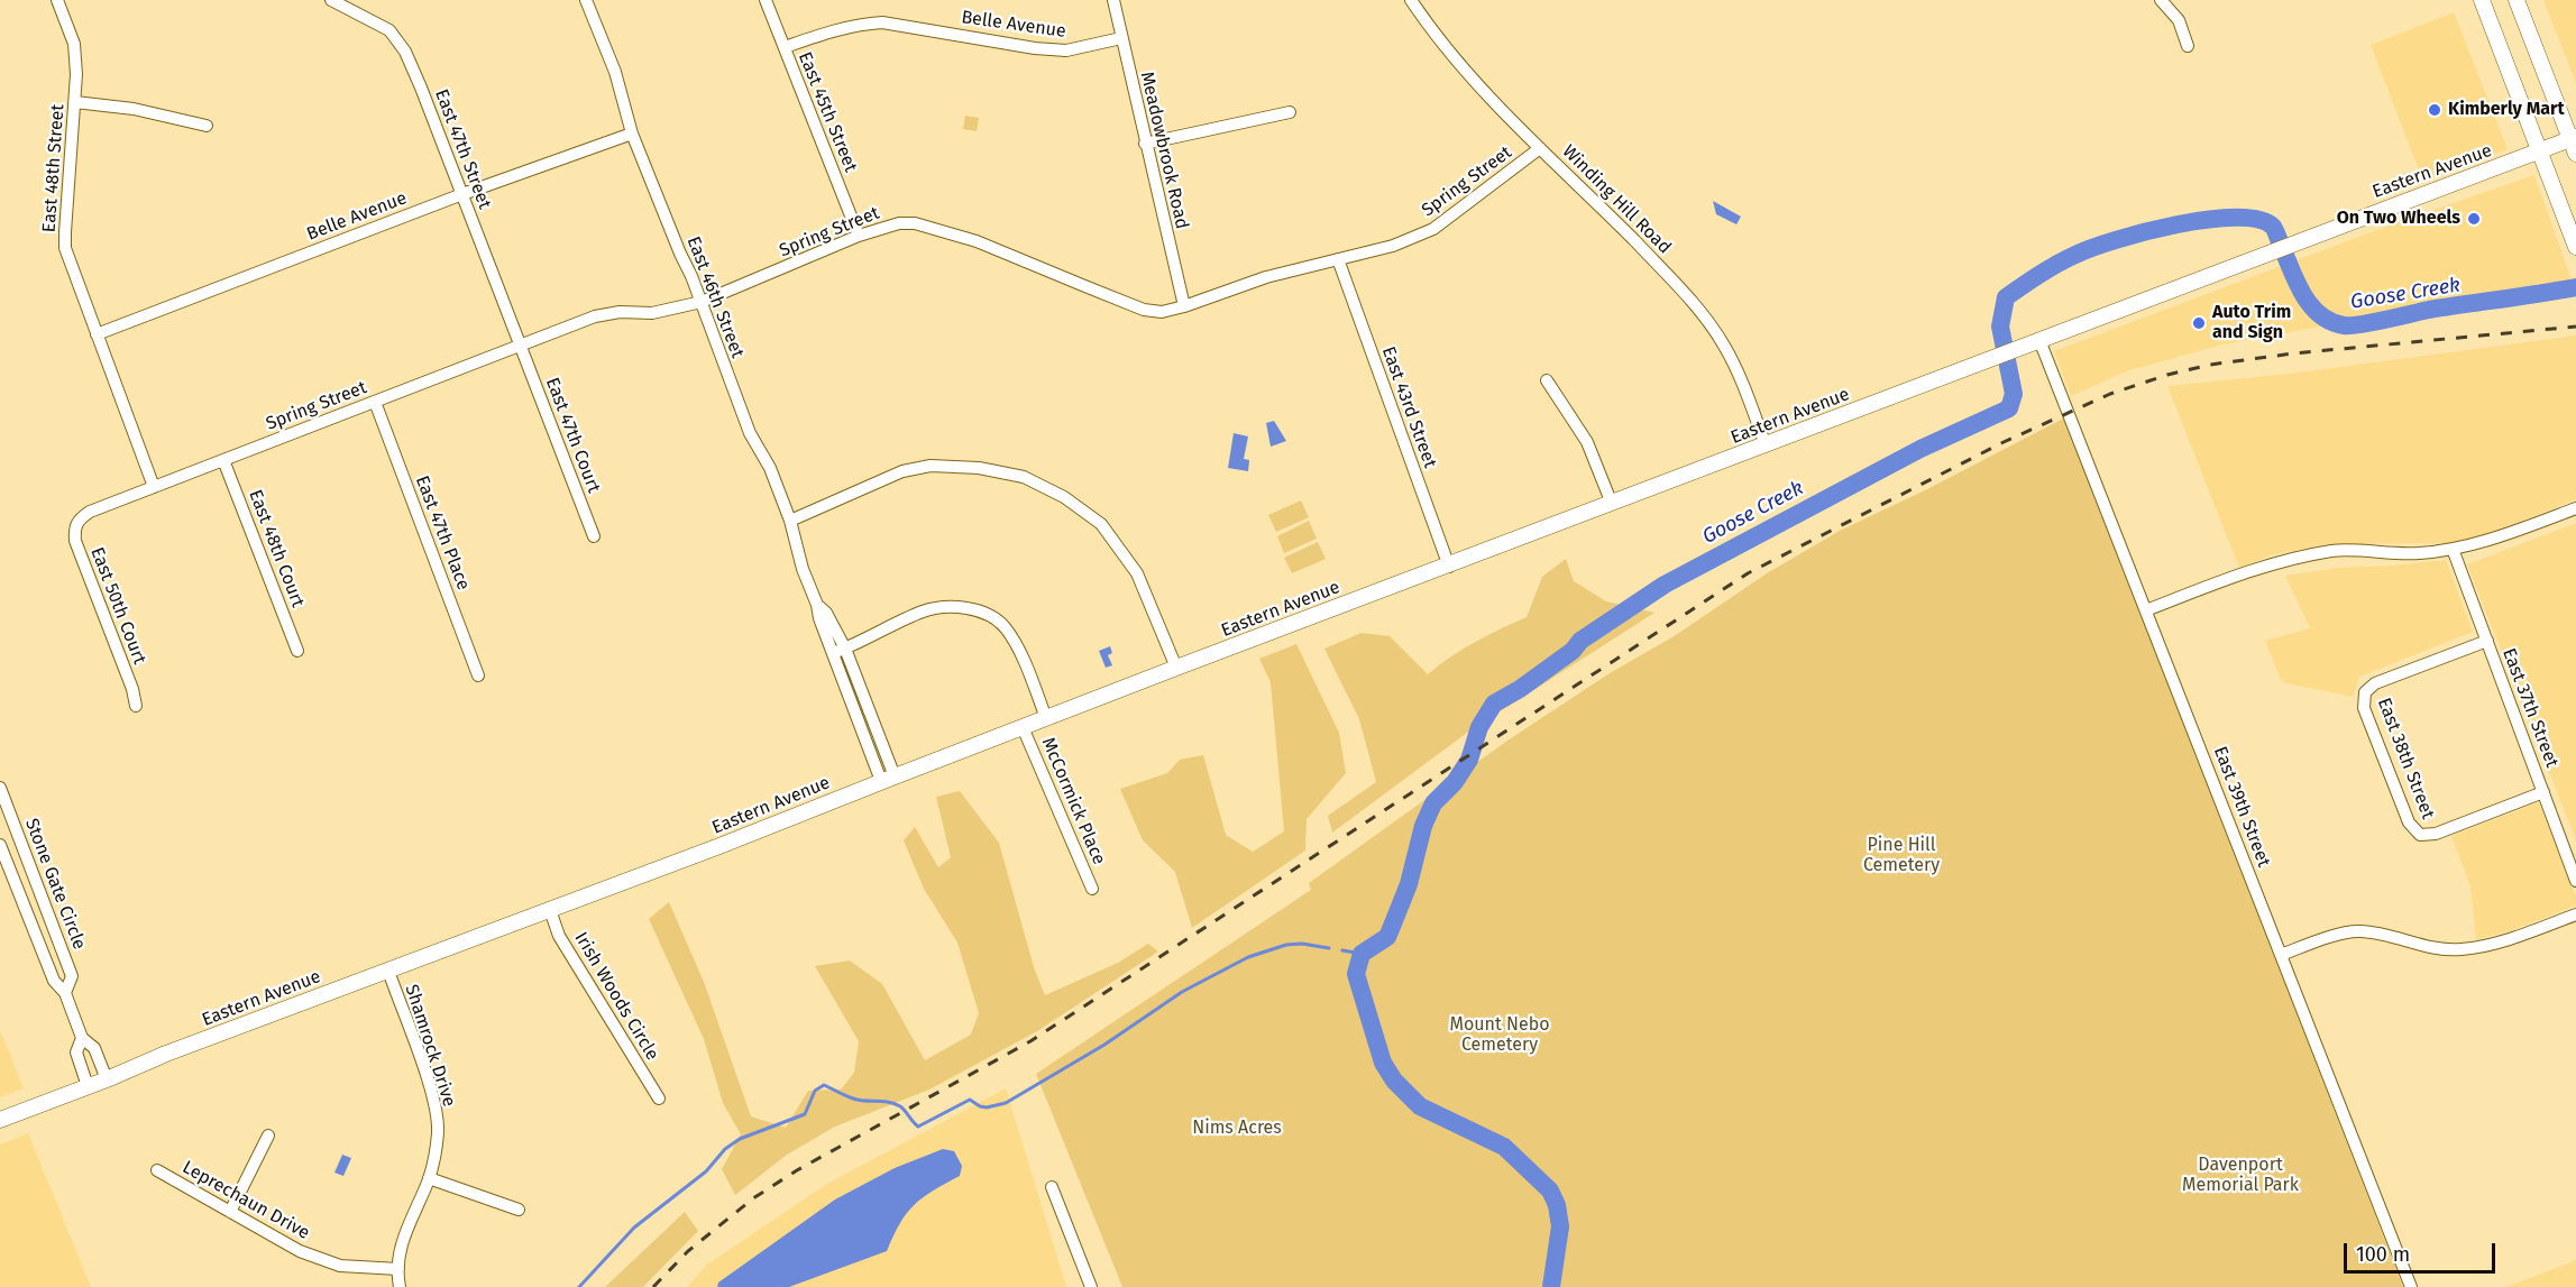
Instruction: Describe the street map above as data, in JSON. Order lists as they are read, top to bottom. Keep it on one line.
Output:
{"streets":{"main road":["Eastern Avenue"],"street":["Belle Avenue","East 45th Street","East 47th Street","Meadowbrook Road","East 48th Street","Spring Street","Winding Hill Road","East 46th Street","East 43rd Street","East 47th Court","East 47th Place","East 48th Court","East 50th Court","East 37th Street","East 38th Street","McCormick Place","East 39th Street","Stone Gate Circle","Irish Woods Circle","Shamrock Drive","Leprechaun Drive"]},"crossings":[["Belle Avenue","East 45th Street"],["Belle Avenue","East 47th Street"],["Belle Avenue","Meadowbrook Road"],["Belle Avenue","East 48th Street"],["Belle Avenue","East 46th Street"],["East 45th Street","Spring Street"],["East 47th Street","Spring Street"],["East 47th Street","East 47th Court"],["Meadowbrook Road","Spring Street"],["East 48th Street","Spring Street"],["East 48th Street","East 50th Court"],["Eastern Avenue","Winding Hill Road"],["Eastern Avenue","East 46th Street"],["Eastern Avenue","East 43rd Street"],["Eastern Avenue","McCormick Place"],["Eastern Avenue","East 39th Street"],["Eastern Avenue","Stone Gate Circle"],["Eastern Avenue","Irish Woods Circle"],["Eastern Avenue","Shamrock Drive"],["Spring Street","Winding Hill Road"],["Spring Street","East 46th Street"],["Spring Street","East 43rd Street"],["Spring Street","East 47th Court"],["Spring Street","East 47th Place"],["Spring Street","East 48th Court"],["Spring Street","East 50th Court"],["East 37th Street","East 38th Street"],["Shamrock Drive","Leprechaun Drive"]],"water":["Goose Creek"],"parks":["Pine Hill Cemetery","Mount Nebo Cemetery","Nims Acres","Davenport Memorial Park"],"places":["Kimberly Mart","On Two Wheels","Auto Trim and Sign"],"scale_bar":"100 m"}
